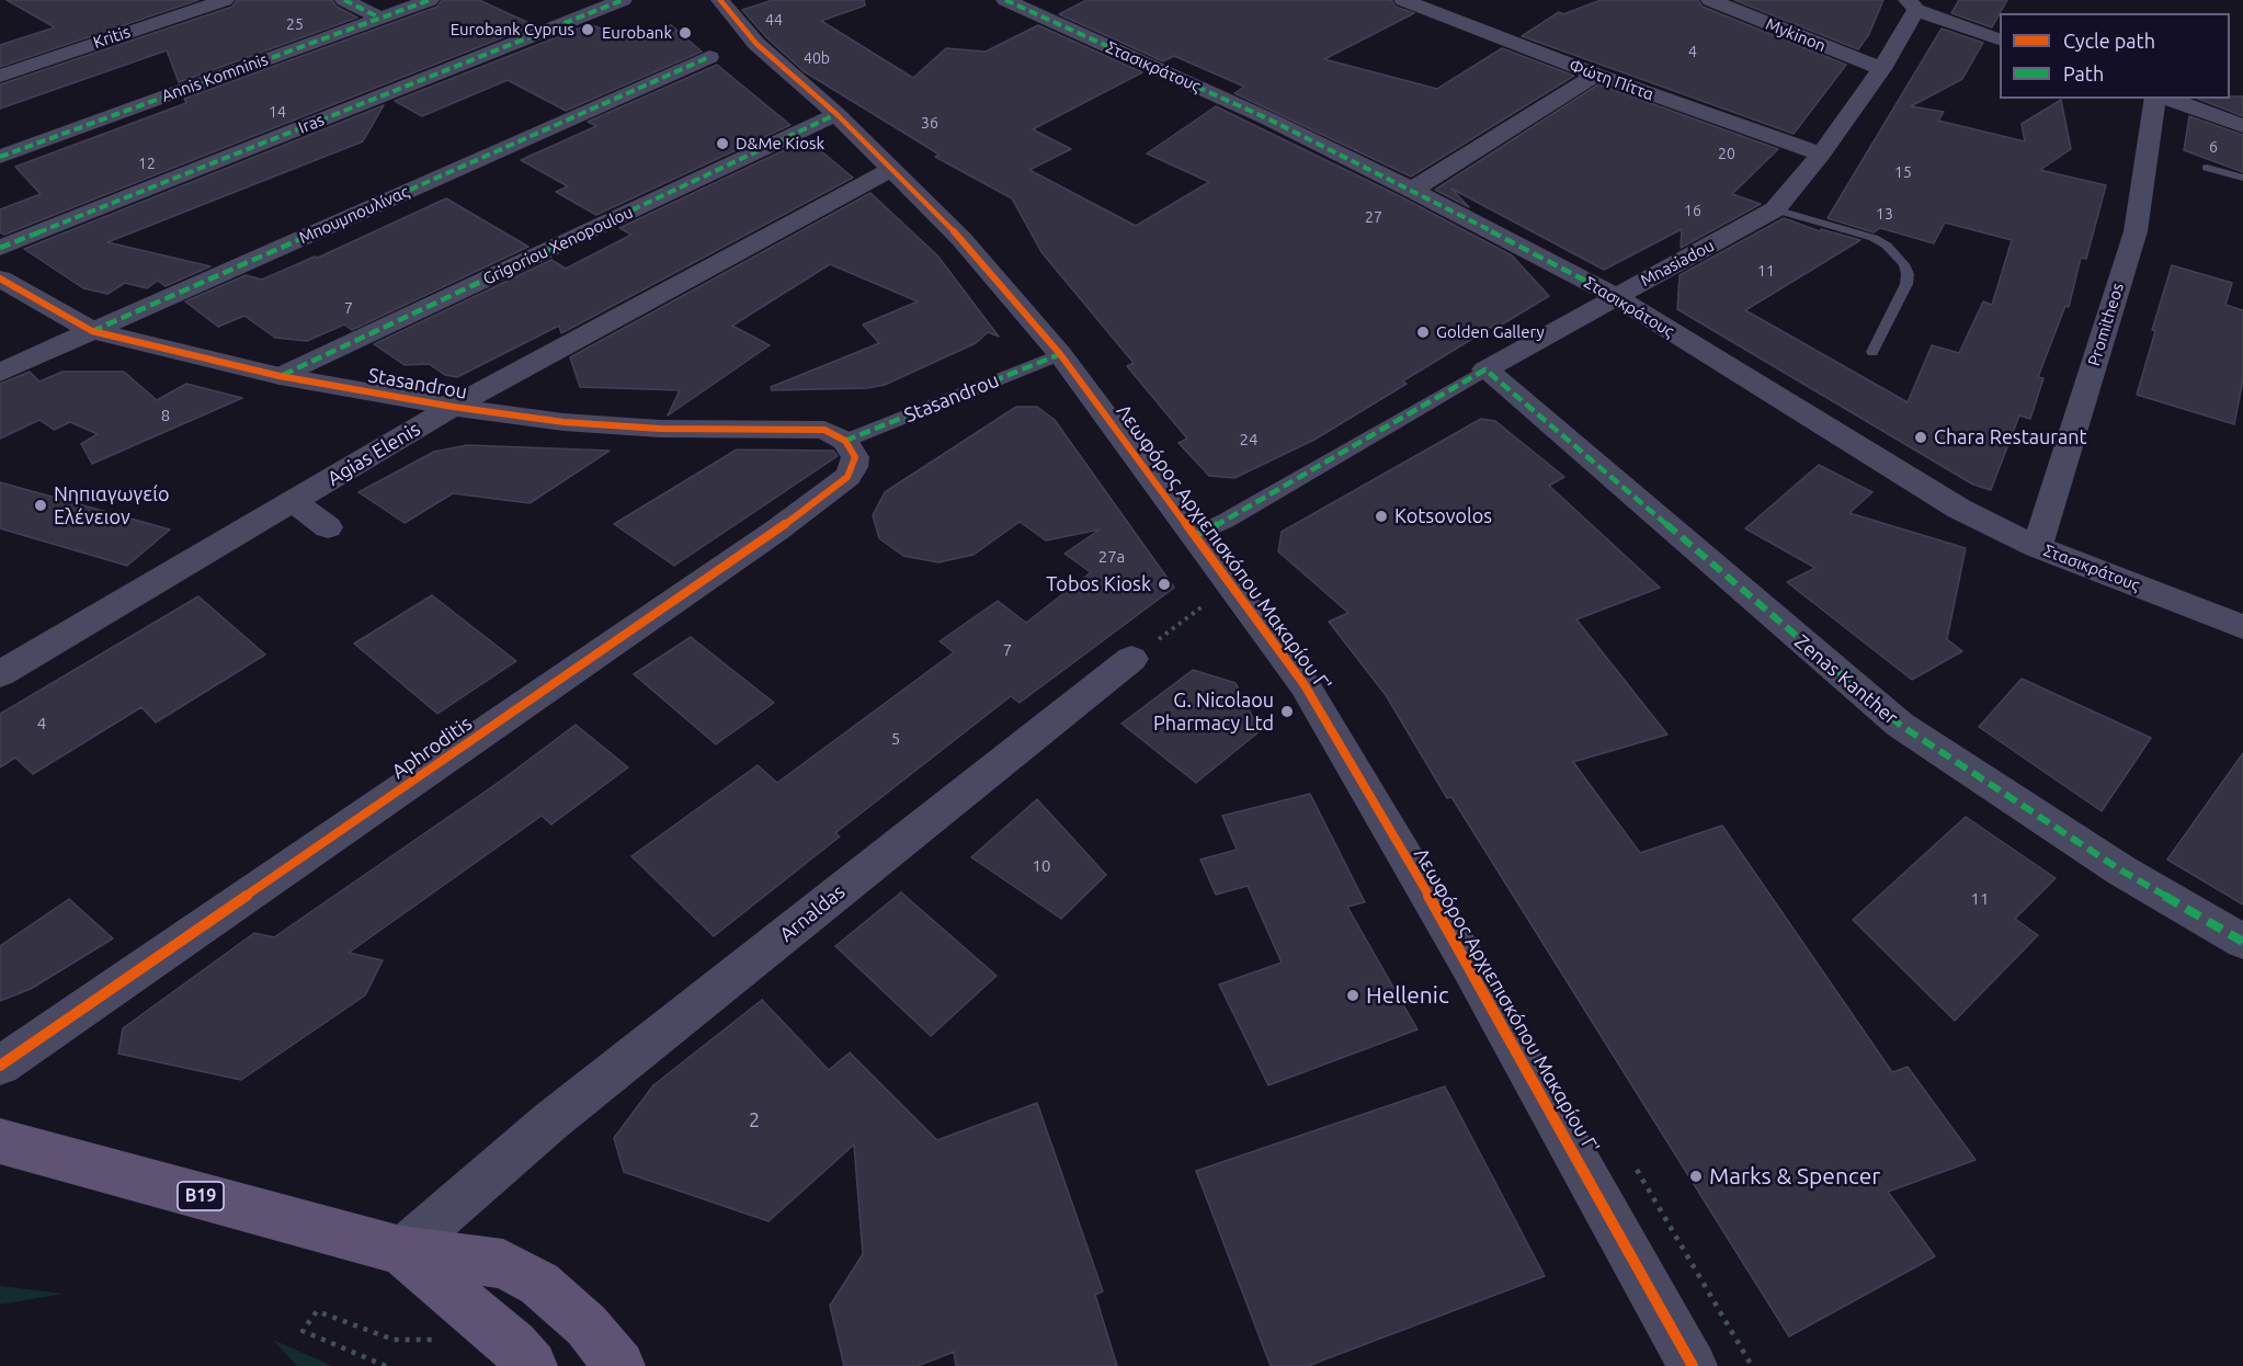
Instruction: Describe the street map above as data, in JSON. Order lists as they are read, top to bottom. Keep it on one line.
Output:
{"streets":{"main road":["B19"],"street":["Mykinon","Kritis","Στασικράτους","Annis Komninis","Φώτη Πίττα","Iras","Μπουμπουλίνας","Grigoriou Xenopoulou","Mnasiadou","Promitheos","Stasandrou","Agias Elenis","Λεωφόρος Αρχιεπισκόπου Μακαρίου Γ'","Zenas Kanther","Aphroditis","Arnaldas"]},"crossings":[["Mykinon","Mnasiadou"],["Στασικράτους","Mnasiadou"],["Στασικράτους","Promitheos"],["Φώτη Πίττα","Mnasiadou"],["Μπουμπουλίνας","Stasandrou"],["Grigoriou Xenopoulou","Stasandrou"],["Grigoriou Xenopoulou","Λεωφόρος Αρχιεπισκόπου Μακαρίου Γ'"],["Mnasiadou","Λεωφόρος Αρχιεπισκόπου Μακαρίου Γ'"],["Mnasiadou","Zenas Kanther"],["Stasandrou","Agias Elenis"],["Stasandrou","Λεωφόρος Αρχιεπισκόπου Μακαρίου Γ'"],["Stasandrou","Aphroditis"],["Agias Elenis","Λεωφόρος Αρχιεπισκόπου Μακαρίου Γ'"],["Arnaldas","B19"]],"places":["Eurobank Cyprus","Eurobank","D&Me Kiosk","Golden Gallery","Chara Restaurant","Νηπιαγωγείο Ελένειον","Kotsovolos","Tobos Kiosk","G. Nicolaou Pharmacy Ltd","Hellenic","Marks & Spencer"],"house_numbers":["44","25","4","40b","14","36","6","20","12","15","16","13","27","11","7","8","24","27a","7","4","5","10","11","2"],"legend":["Cycle path","Path"]}
